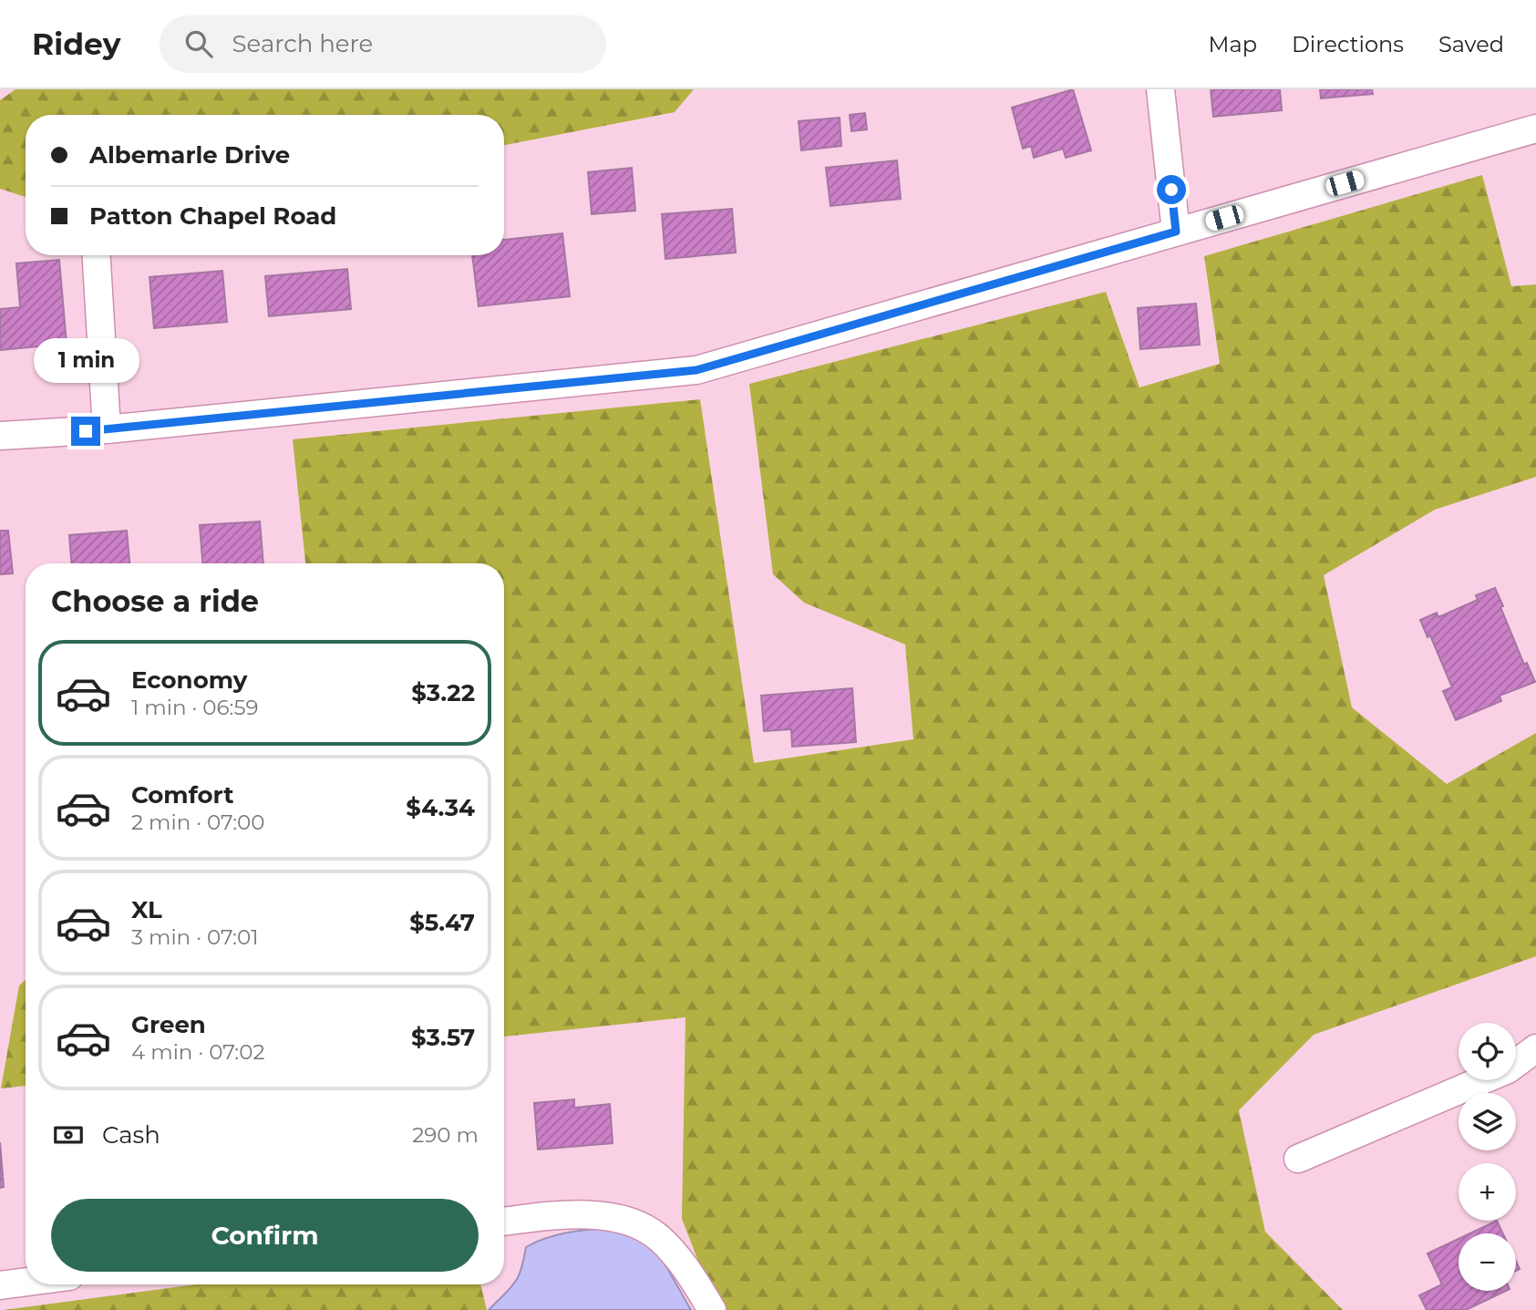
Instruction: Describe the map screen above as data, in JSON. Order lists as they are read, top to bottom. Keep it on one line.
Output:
{"page":{"header":"Ridey","search":"Search here","nav":["Map","Directions","Saved"],"banner":["Albemarle Drive","Patton Chapel Road"],"bubble":"1 min","heading":"Choose a ride","list":[{"name":"Economy","note":"1 min · 06:59","value":"$3.22"},{"name":"Comfort","note":"2 min · 07:00","value":"$4.34"},{"name":"XL","note":"3 min · 07:01","value":"$5.47"},{"name":"Green","note":"4 min · 07:02","value":"$3.57"}],"map_buttons":["+","−"],"pay":["Cash","290 m"],"buttons":"Confirm"}}
